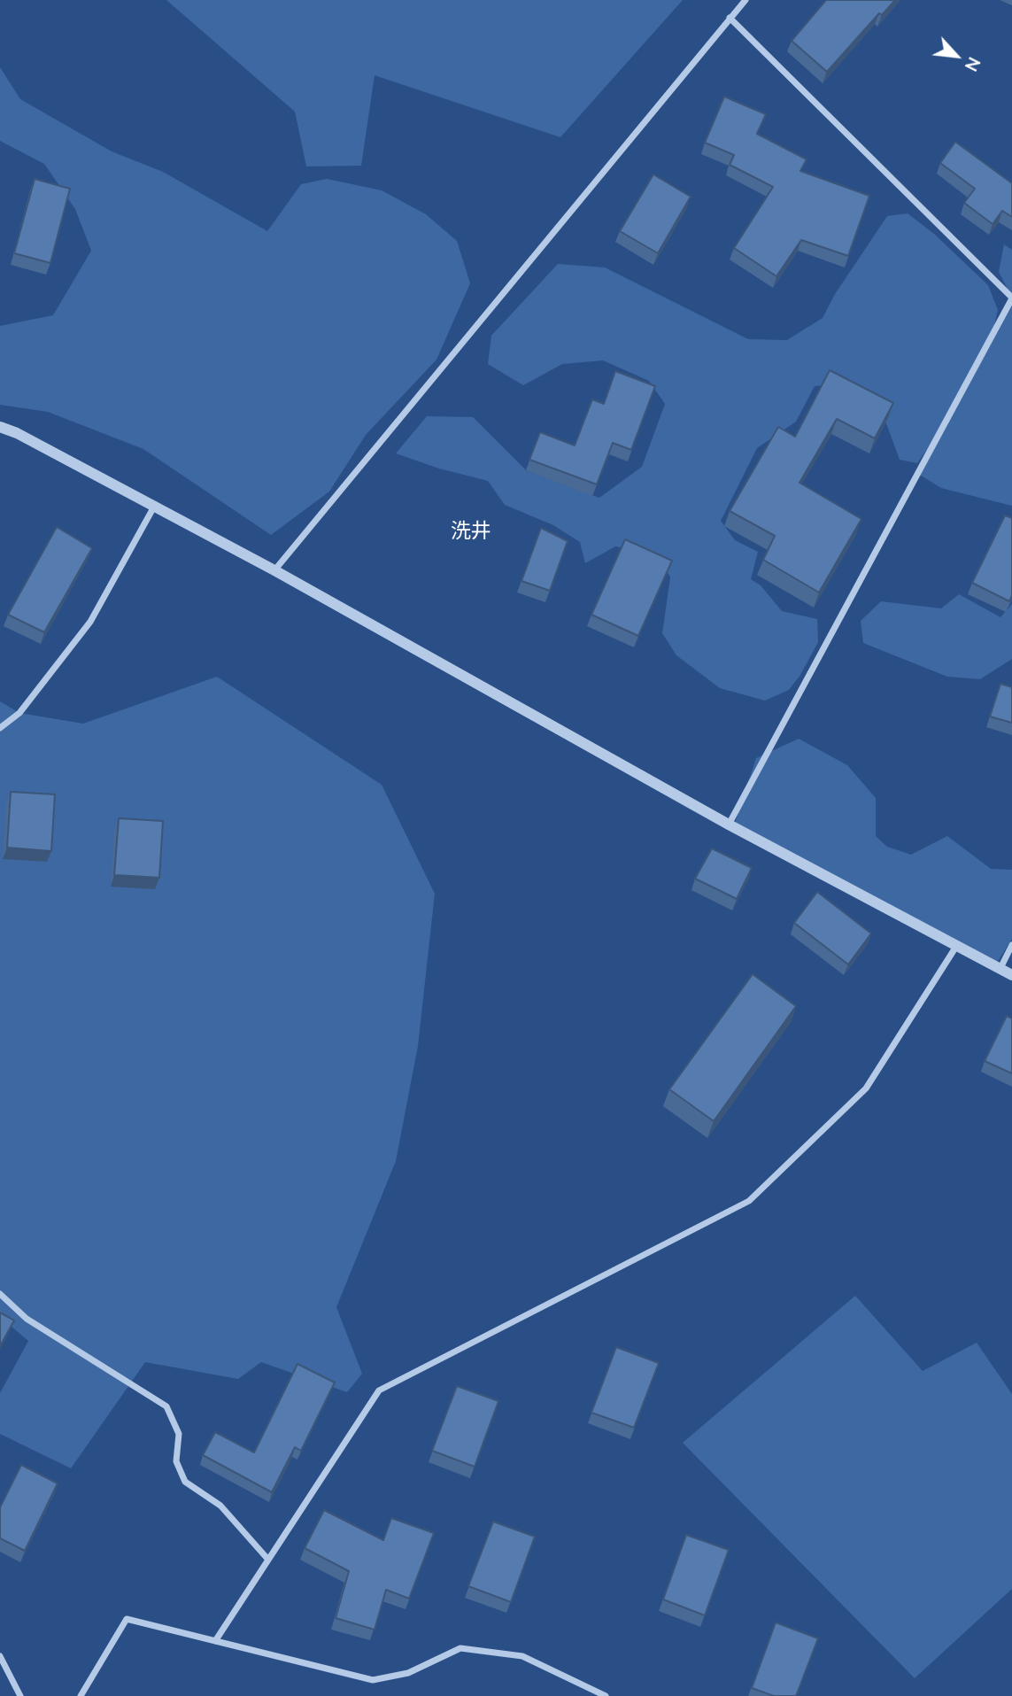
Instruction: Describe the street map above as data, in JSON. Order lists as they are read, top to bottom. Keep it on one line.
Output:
{"districts":["洗井"],"north":"bottom right"}
